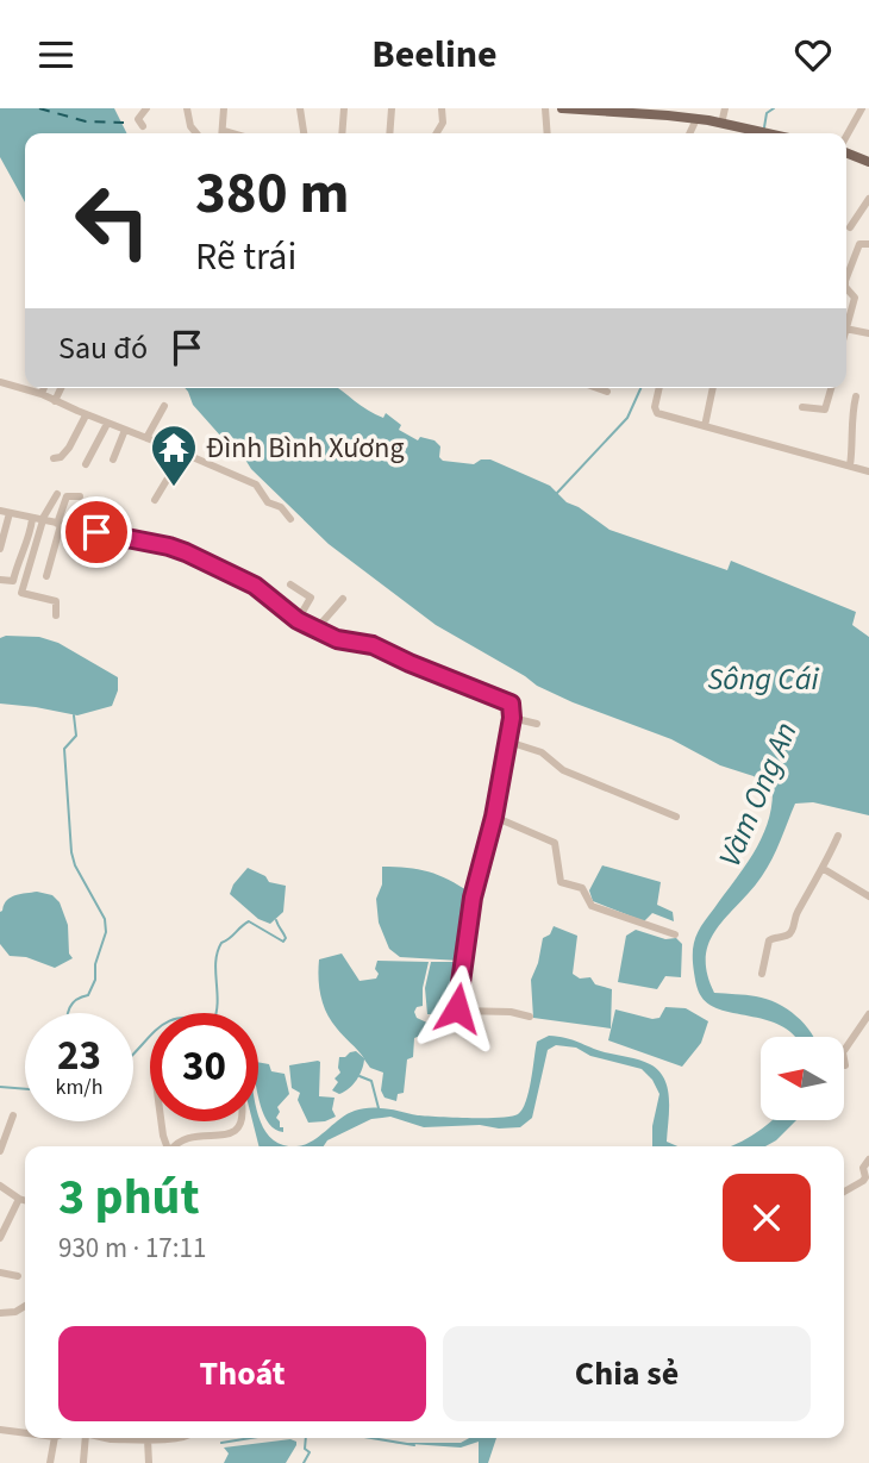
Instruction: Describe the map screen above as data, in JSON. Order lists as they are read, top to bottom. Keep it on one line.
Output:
{"water":["Sông Cái","Vàm Ong An"],"places":{"temple":["Đình Bình Xương"]},"north":"left","page":{"header":"Beeline","turn":["380 m","Rẽ trái"],"then":"Sau đó","speed":"23 km/h","limit":"30","heading":["3 phút","930 m · 17:11"],"buttons":["Thoát","Chia sẻ"]}}
